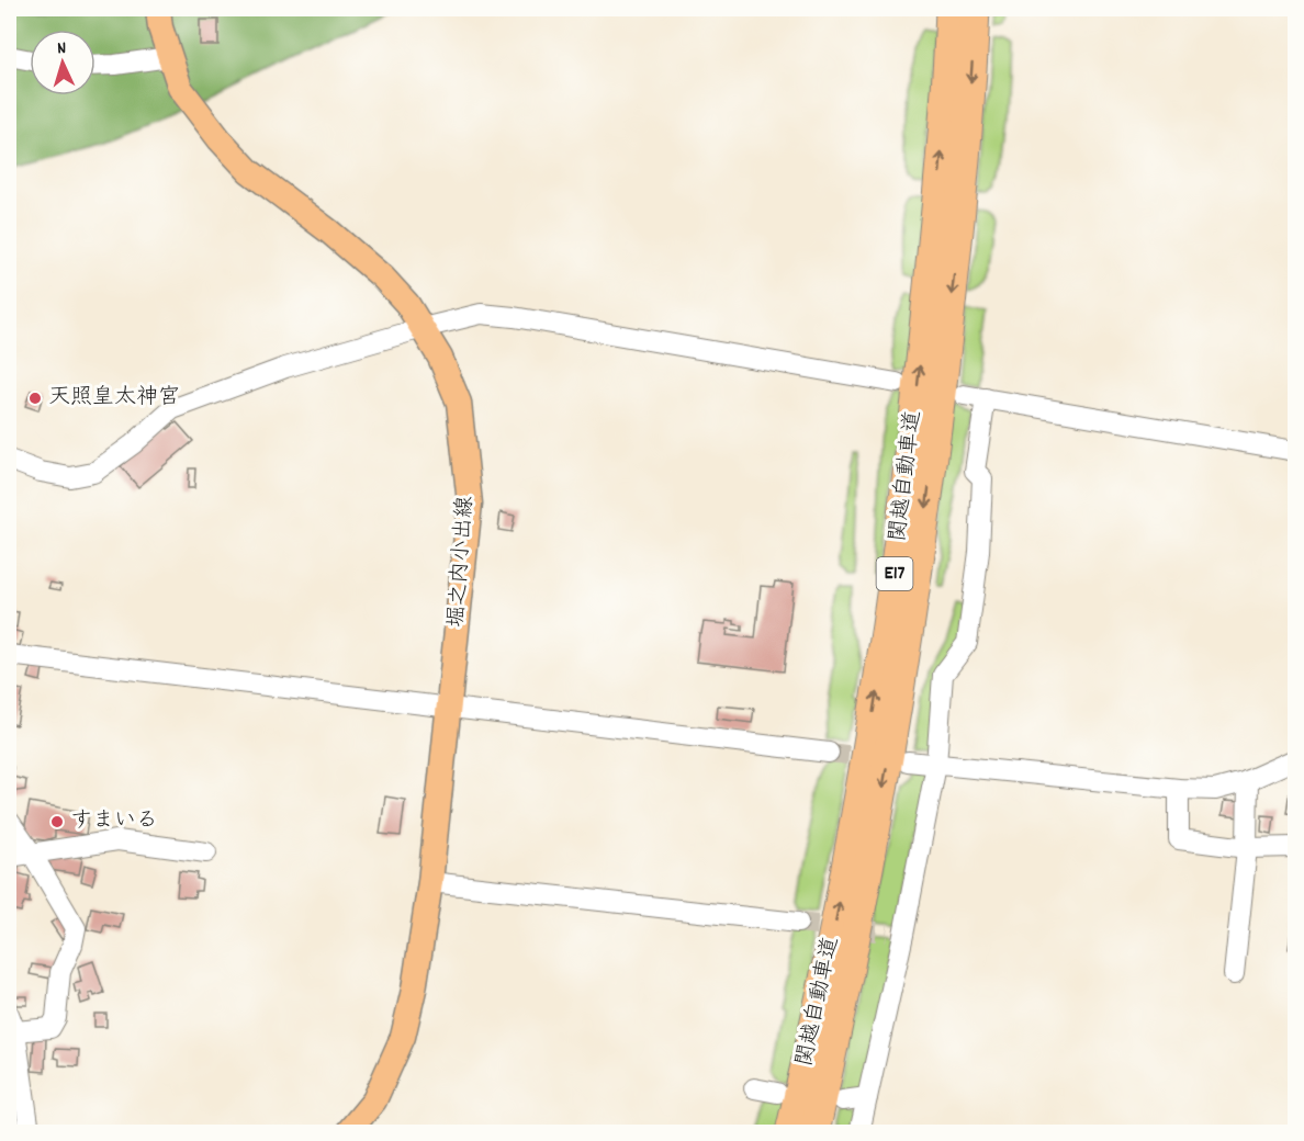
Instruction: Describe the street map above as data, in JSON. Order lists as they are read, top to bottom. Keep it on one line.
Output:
{"streets":{"highway":["関越自動車道","E17"],"main road":["堀之内小出線"]},"places":["天照皇太神宮","すまいる"],"north":"top"}
